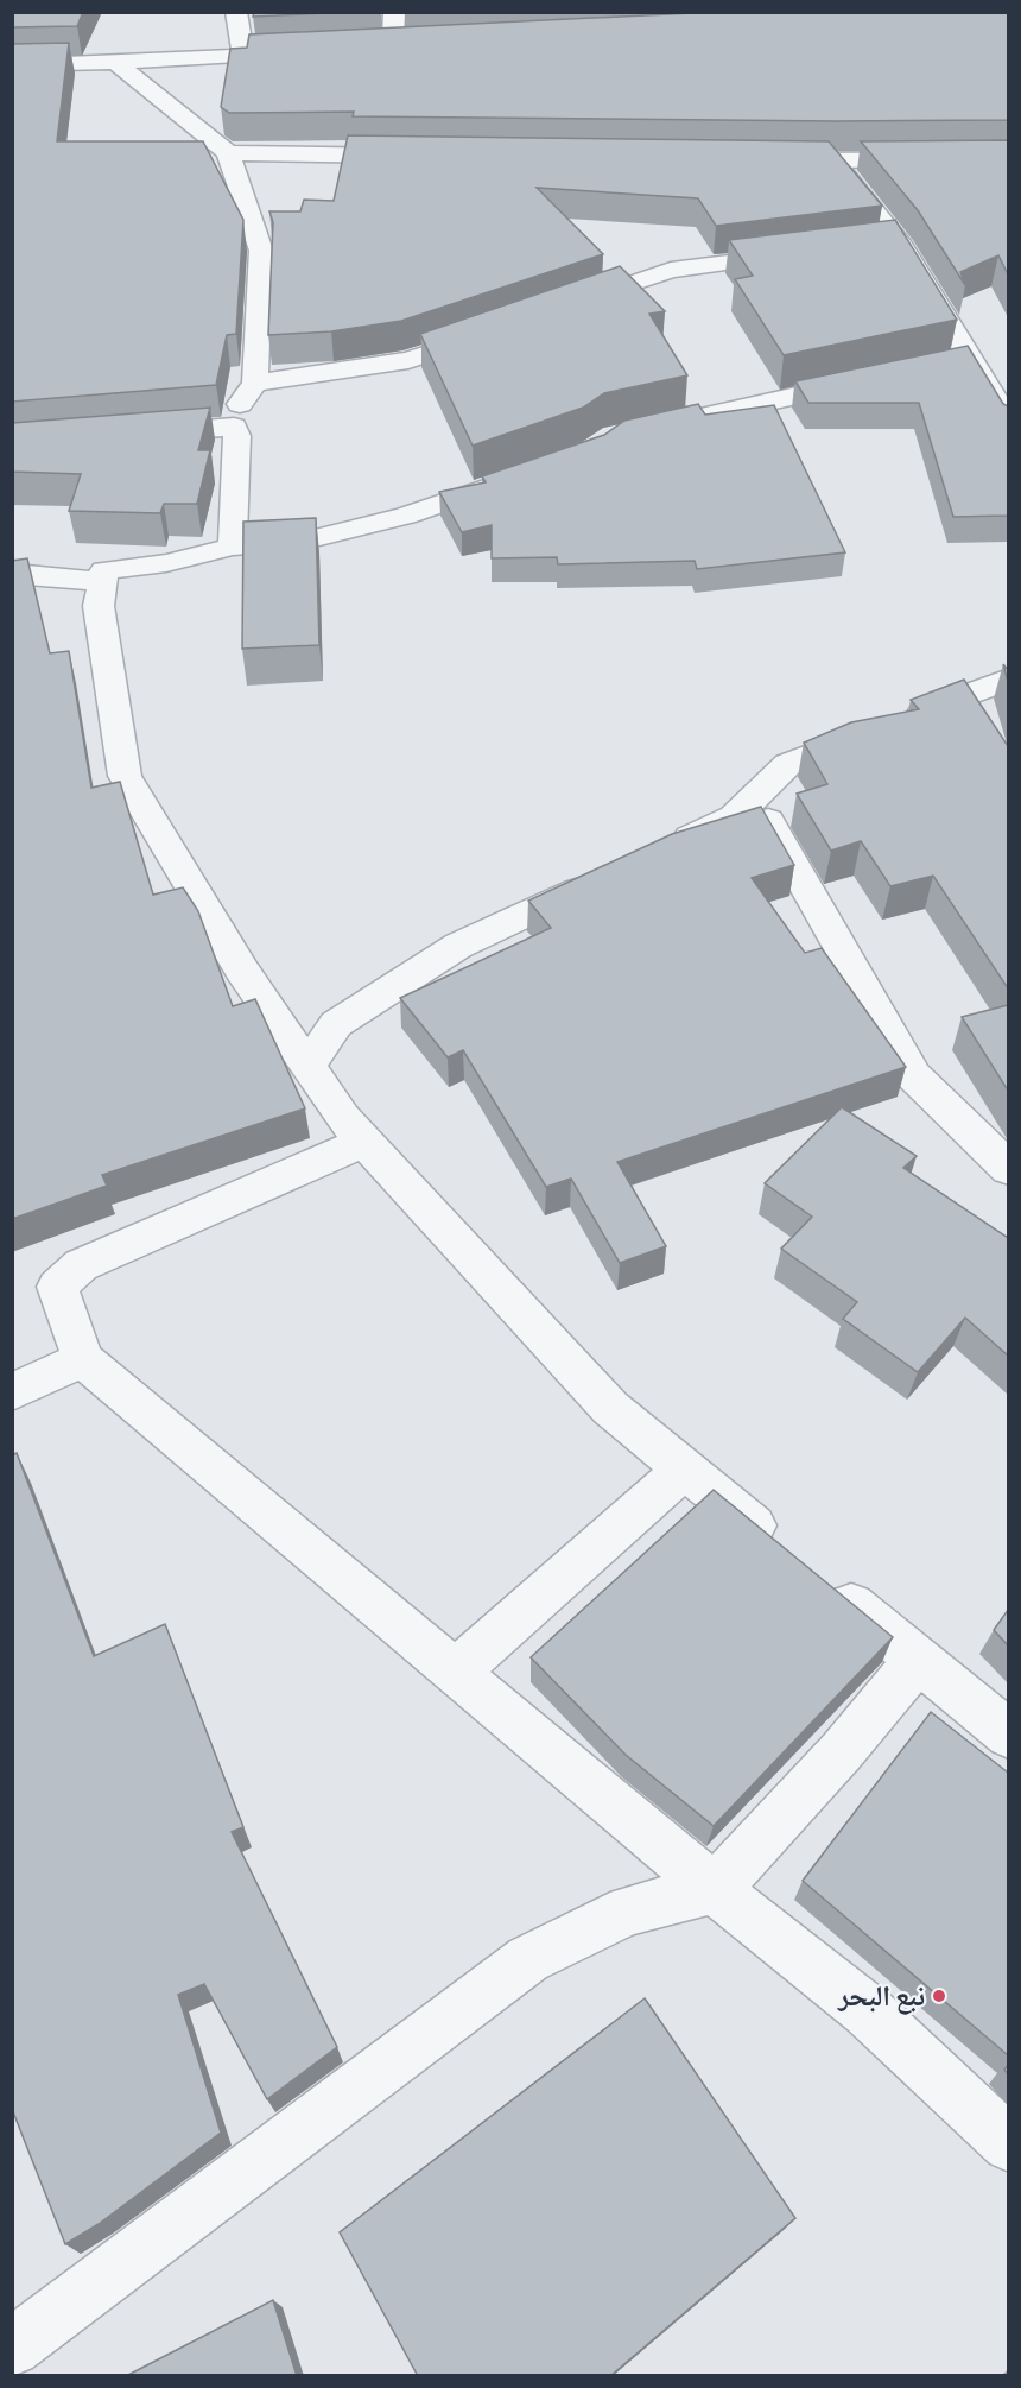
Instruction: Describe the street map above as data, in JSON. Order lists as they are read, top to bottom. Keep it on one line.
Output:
{"places":["نبع البحر"]}
